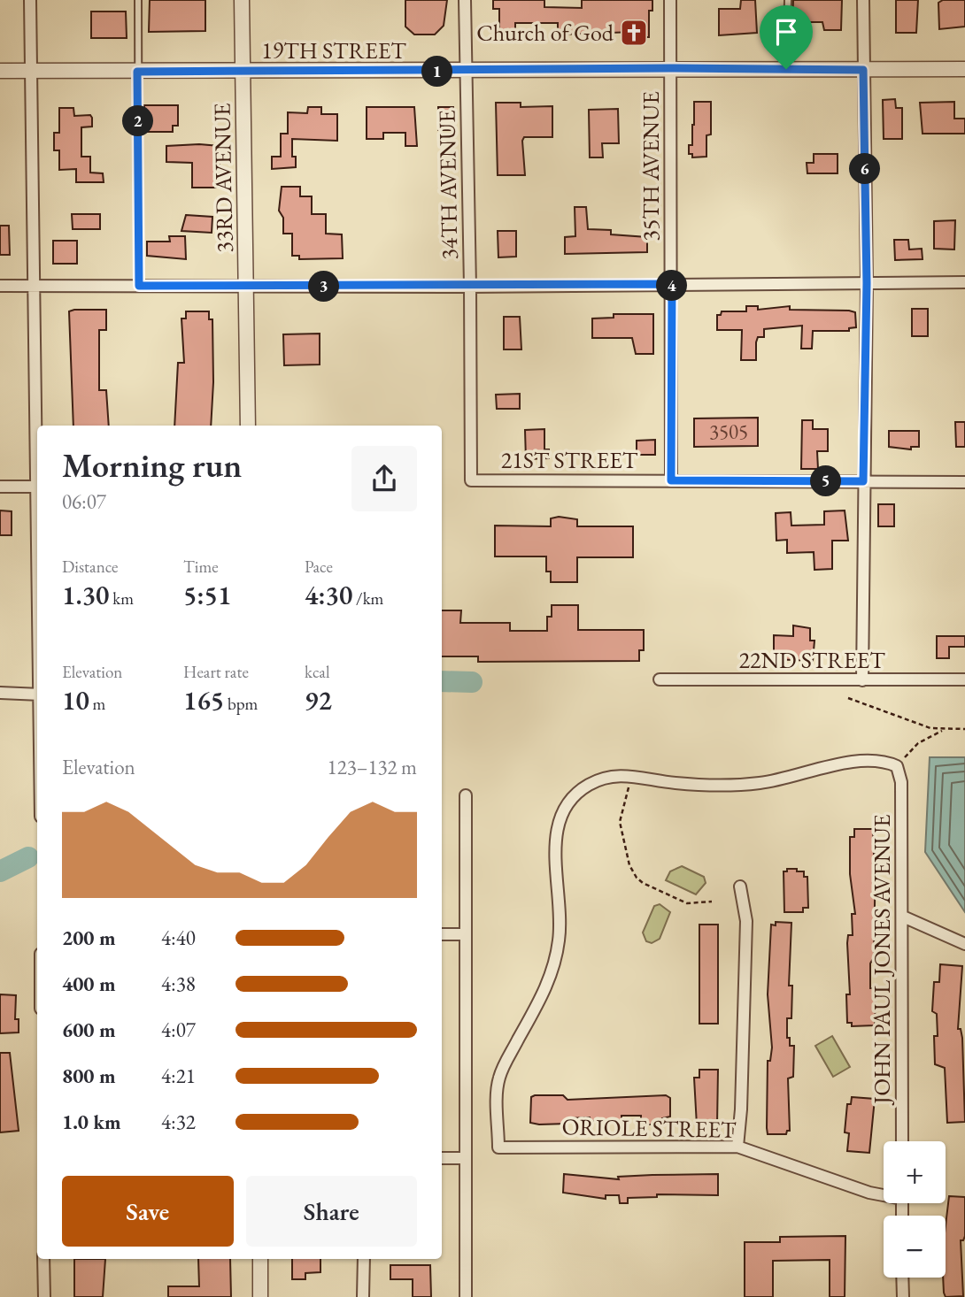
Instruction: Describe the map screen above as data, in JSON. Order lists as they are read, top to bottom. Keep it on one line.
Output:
{"streets":{"street":["19TH STREET","35TH AVENUE","33RD AVENUE","34TH AVENUE","21ST STREET","22ND STREET","JOHN PAUL JONES AVENUE","ORIOLE STREET"]},"crossings":[["19TH STREET","35TH AVENUE"],["19TH STREET","33RD AVENUE"],["19TH STREET","34TH AVENUE"],["35TH AVENUE","21ST STREET"],["34TH AVENUE","21ST STREET"],["JOHN PAUL JONES AVENUE","ORIOLE STREET"]],"places":{"church":["Church of God"]},"house_numbers":["3505"],"page":{"pins":["1","2","6","4","3","5"],"heading":["Morning run","06:07"],"stats":[["Distance","1.30 km"],["Time","5:51"],["Pace","4:30 /km"],["Elevation","10 m"],["Heart rate","165 bpm"],["kcal","92"]],"chart":["Elevation","123–132 m"],"list":[{"name":"200 m","note":"4:40"},{"name":"400 m","note":"4:38"},{"name":"600 m","note":"4:07"},{"name":"800 m","note":"4:21"},{"name":"1.0 km","note":"4:32"}],"map_buttons":["+","−"],"buttons":["Save","Share"]}}
